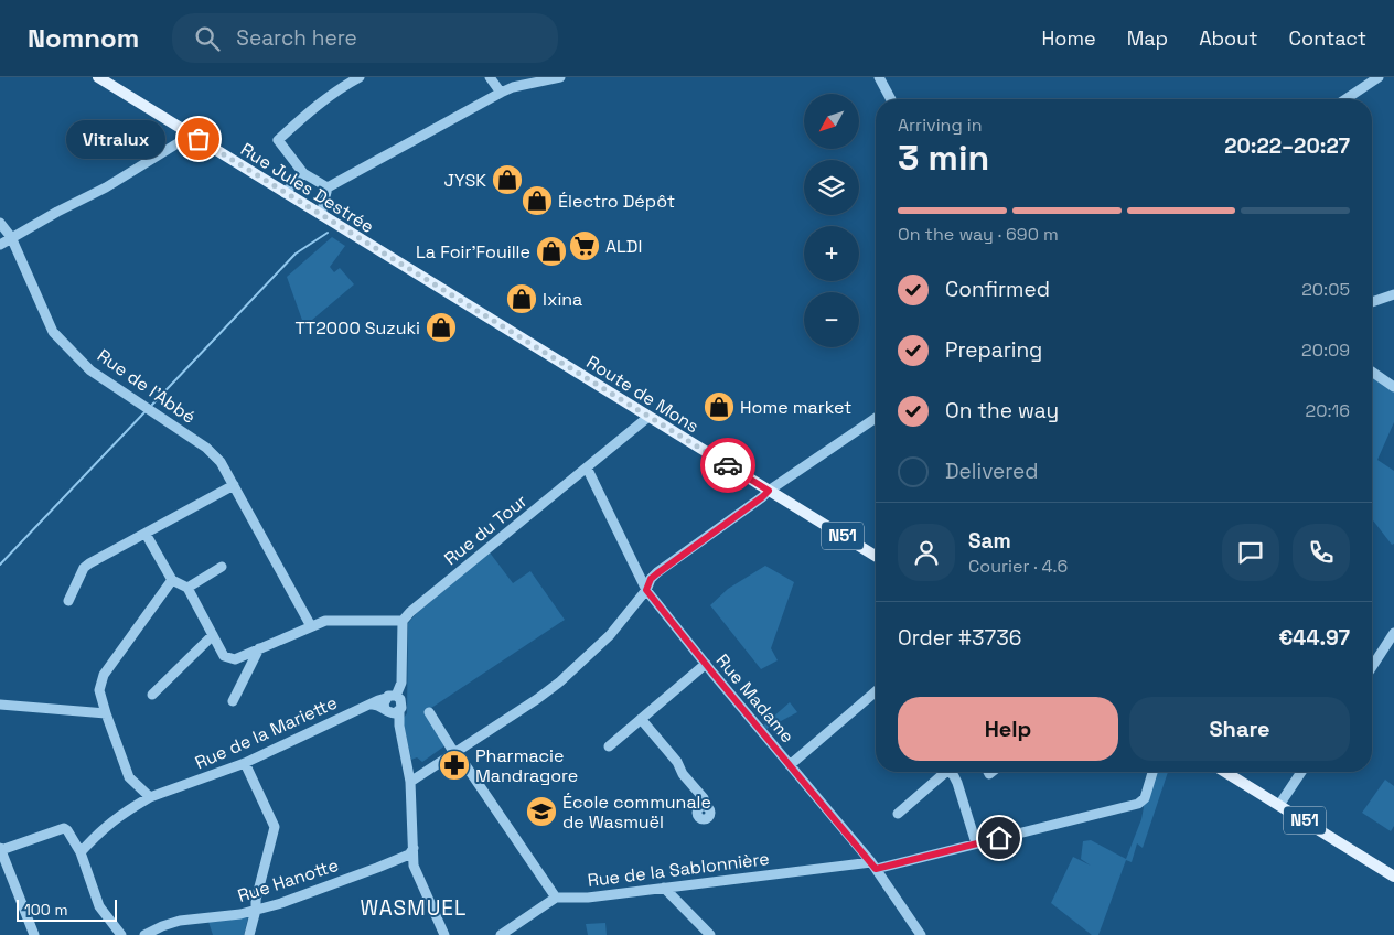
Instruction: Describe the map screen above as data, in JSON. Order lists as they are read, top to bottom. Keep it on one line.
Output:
{"streets":{"main road":["Rue Jules Destrée","Route de Mons","N51"],"street":["Rue de l'Abbé","Rue du Tour","Rue Madame","Rue de la Mariette","Rue de la Sablonnière","Rue Hanotte"]},"crossings":[["Rue Jules Destrée","Route de Mons"],["Route de Mons","Rue du Tour"],["Rue du Tour","Rue Madame"],["Rue Madame","Rue de la Sablonnière"]],"districts":["WASMUEL"],"places":{"other":["Vitralux"],"shop":["JYSK","Électro Dépôt","La Foir'Fouille","Ixina","TT2000 Suzuki","Home market"],"supermarket":["ALDI"],"pharmacy":["Pharmacie Mandragore"],"school or university":["École communale de Wasmuël"]},"scale_bar":"100 m","north":"bottom left","page":{"header":"Nomnom","search":"Search here","nav":["Home","Map","About","Contact"],"map_buttons":["+","−"],"heading":["3 min","Arriving in","20:22–20:27"],"panel":["Sam","Courier · 4.6","Order #3736","€44.97"],"bubble":"Vitralux","bar":"On the way · 690 m","list":[["Confirmed","20:05"],["Preparing","20:09"],["On the way","20:16"],"Delivered"],"buttons":["Help","Share"],"scale":"100 m"}}
